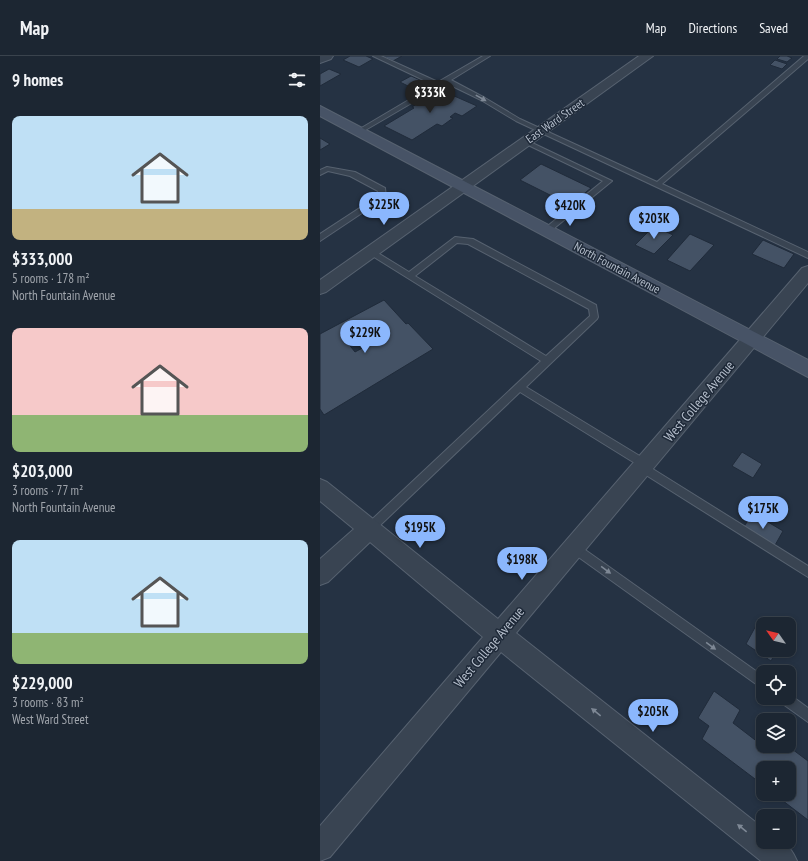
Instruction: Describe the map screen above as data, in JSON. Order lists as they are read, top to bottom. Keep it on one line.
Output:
{"streets":{"street":["East Ward Street","North Fountain Avenue","West College Avenue"]},"crossings":[["East Ward Street","North Fountain Avenue"],["North Fountain Avenue","West College Avenue"]],"north":"top left","page":{"header":"Map","nav":["Map","Directions","Saved"],"heading":"9 homes","price":["$333K","$225K","$420K","$203K","$229K","$175K","$195K","$198K","$205K"],"list":[{"name":"$333,000","note":"5 rooms · 178 m² · North Fountain Avenue"},{"name":"$203,000","note":"3 rooms · 77 m² · North Fountain Avenue"},{"name":"$229,000","note":"3 rooms · 83 m² · West Ward Street"}],"map_buttons":["+","−"]}}
